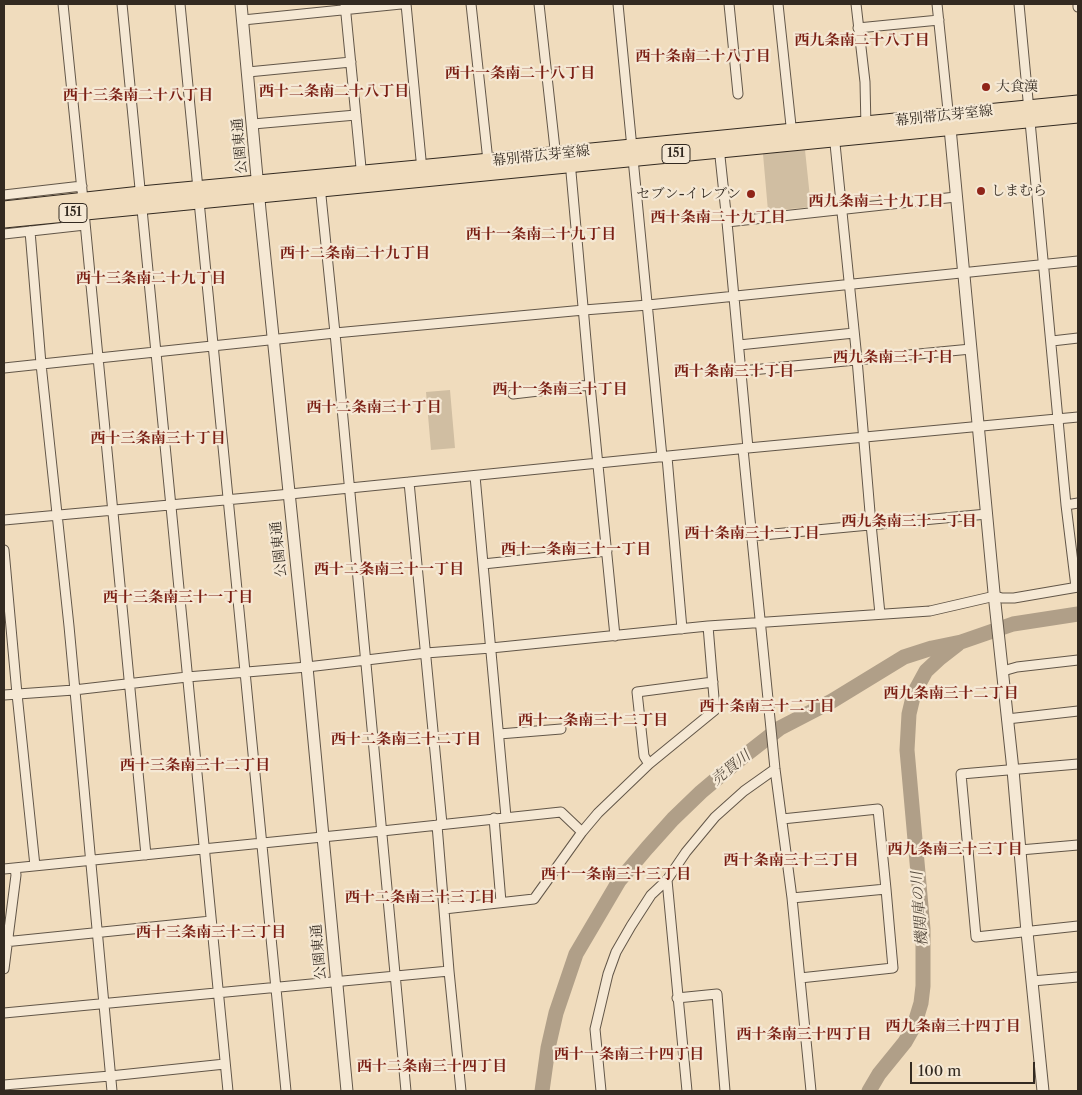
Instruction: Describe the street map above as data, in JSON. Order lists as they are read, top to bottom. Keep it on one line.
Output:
{"streets":{"main road":["幕別帯広芽室線","151"],"street":["公園東通"]},"crossings":[["幕別帯広芽室線","公園東通"]],"districts":["西九条南二十八丁目","西十条南二十八丁目","西十一条南二十八丁目","西十二条南二十八丁目","西十三条南二十八丁目","西九条南二十九丁目","西十条南二十九丁目","西十一条南二十九丁目","西十二条南二十九丁目","西十三条南二十九丁目","西九条南三十丁目","西十条南三十丁目","西十一条南三十丁目","西十二条南三十丁目","西十三条南三十丁目","西九条南三十一丁目","西十条南三十一丁目","西十一条南三十一丁目","西十二条南三十一丁目","西十三条南三十一丁目","西九条南三十二丁目","西十条南三十二丁目","西十一条南三十二丁目","西十二条南三十二丁目","西十三条南三十二丁目","西九条南三十三丁目","西十条南三十三丁目","西十一条南三十三丁目","西十二条南三十三丁目","西十三条南三十三丁目","西九条南三十四丁目","西十条南三十四丁目","西十一条南三十四丁目","西十二条南三十四丁目"],"water":["売買川","機関庫の川"],"places":["大食漢","しまむら","セブン-イレブン"],"scale_bar":"100 m"}
